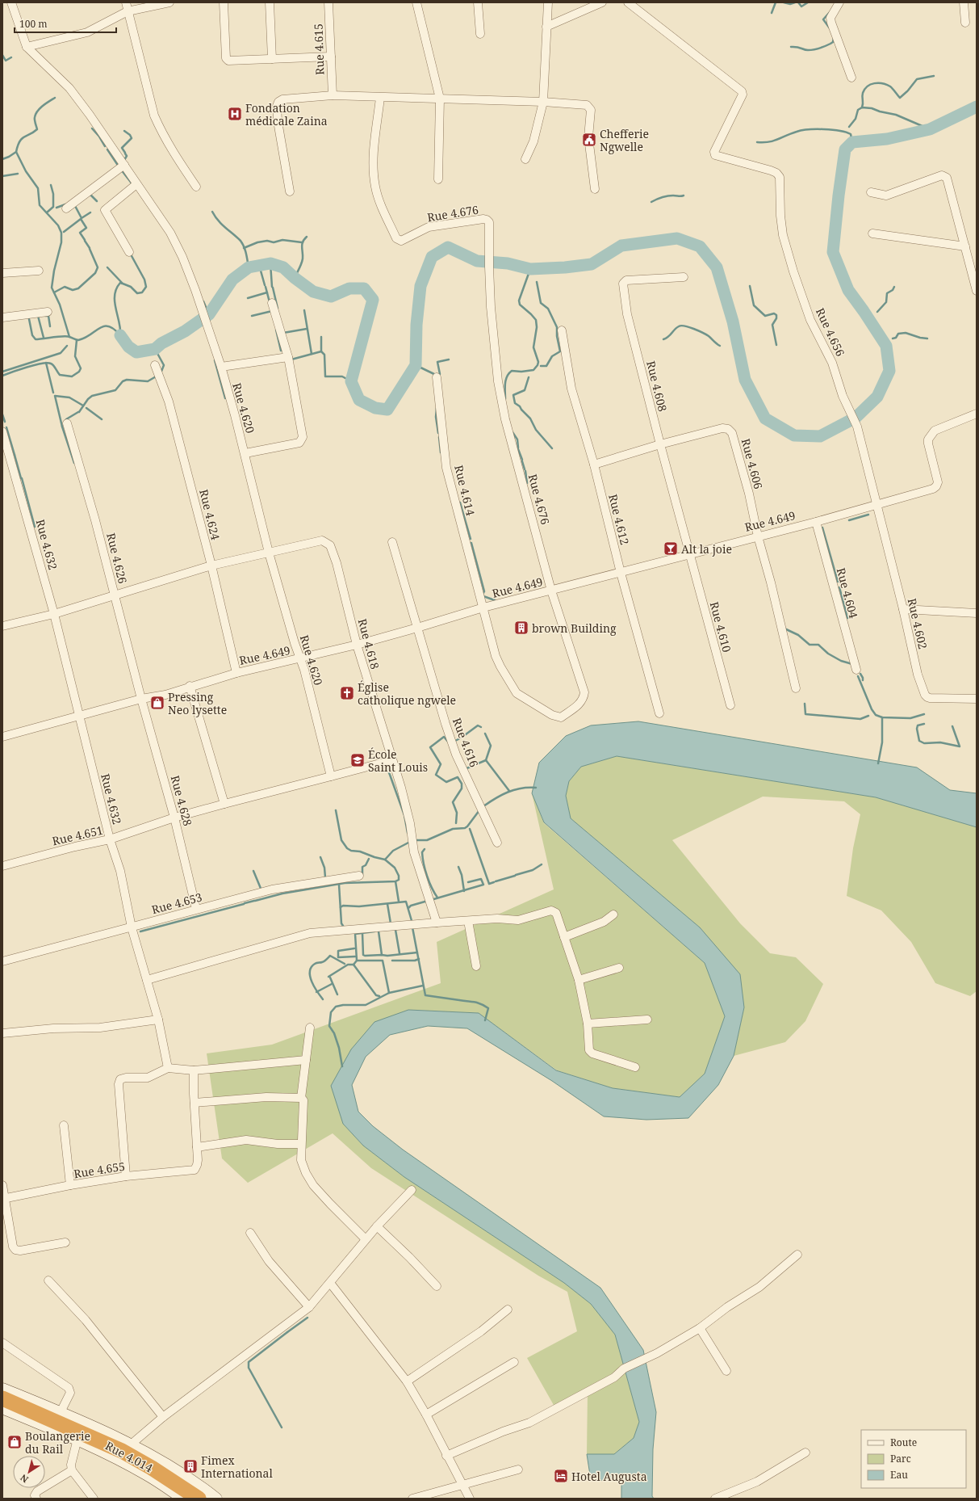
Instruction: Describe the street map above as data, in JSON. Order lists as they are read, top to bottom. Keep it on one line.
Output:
{"streets":{"highway":["Rue 4.014"],"street":["Rue 4.615","Rue 4.676","Rue 4.656","Rue 4.608","Rue 4.620","Rue 4.606","Rue 4.614","Rue 4.624","Rue 4.612","Rue 4.649","Rue 4.632","Rue 4.626","Rue 4.604","Rue 4.602","Rue 4.610","Rue 4.618","Rue 4.616","Rue 4.628","Rue 4.651","Rue 4.653","Rue 4.655"]},"crossings":[["Rue 4.676","Rue 4.614"],["Rue 4.676","Rue 4.649"],["Rue 4.656","Rue 4.649"],["Rue 4.656","Rue 4.602"],["Rue 4.608","Rue 4.606"],["Rue 4.608","Rue 4.649"],["Rue 4.608","Rue 4.610"],["Rue 4.620","Rue 4.649"],["Rue 4.620","Rue 4.618"],["Rue 4.606","Rue 4.612"],["Rue 4.606","Rue 4.649"],["Rue 4.614","Rue 4.649"],["Rue 4.624","Rue 4.649"],["Rue 4.624","Rue 4.618"],["Rue 4.612","Rue 4.649"],["Rue 4.649","Rue 4.632"],["Rue 4.649","Rue 4.626"],["Rue 4.649","Rue 4.604"],["Rue 4.649","Rue 4.602"],["Rue 4.649","Rue 4.610"],["Rue 4.649","Rue 4.618"],["Rue 4.649","Rue 4.616"],["Rue 4.649","Rue 4.628"],["Rue 4.632","Rue 4.618"],["Rue 4.632","Rue 4.651"],["Rue 4.632","Rue 4.653"],["Rue 4.626","Rue 4.618"],["Rue 4.626","Rue 4.628"],["Rue 4.628","Rue 4.651"],["Rue 4.628","Rue 4.653"]],"places":{"hospital":["Fondation médicale Zaina"],"public building":["Chefferie Ngwelle"],"bar":["Alt la joie"],"building":["brown Building","Fimex International"],"church":["Église catholique ngwele"],"shop":["Pressing Neo lysette","Boulangerie du Rail"],"school or university":["École Saint Louis"],"hotel":["Hotel Augusta"]},"legend":["Route","Parc","Eau"],"scale_bar":"100 m","north":"bottom left"}
